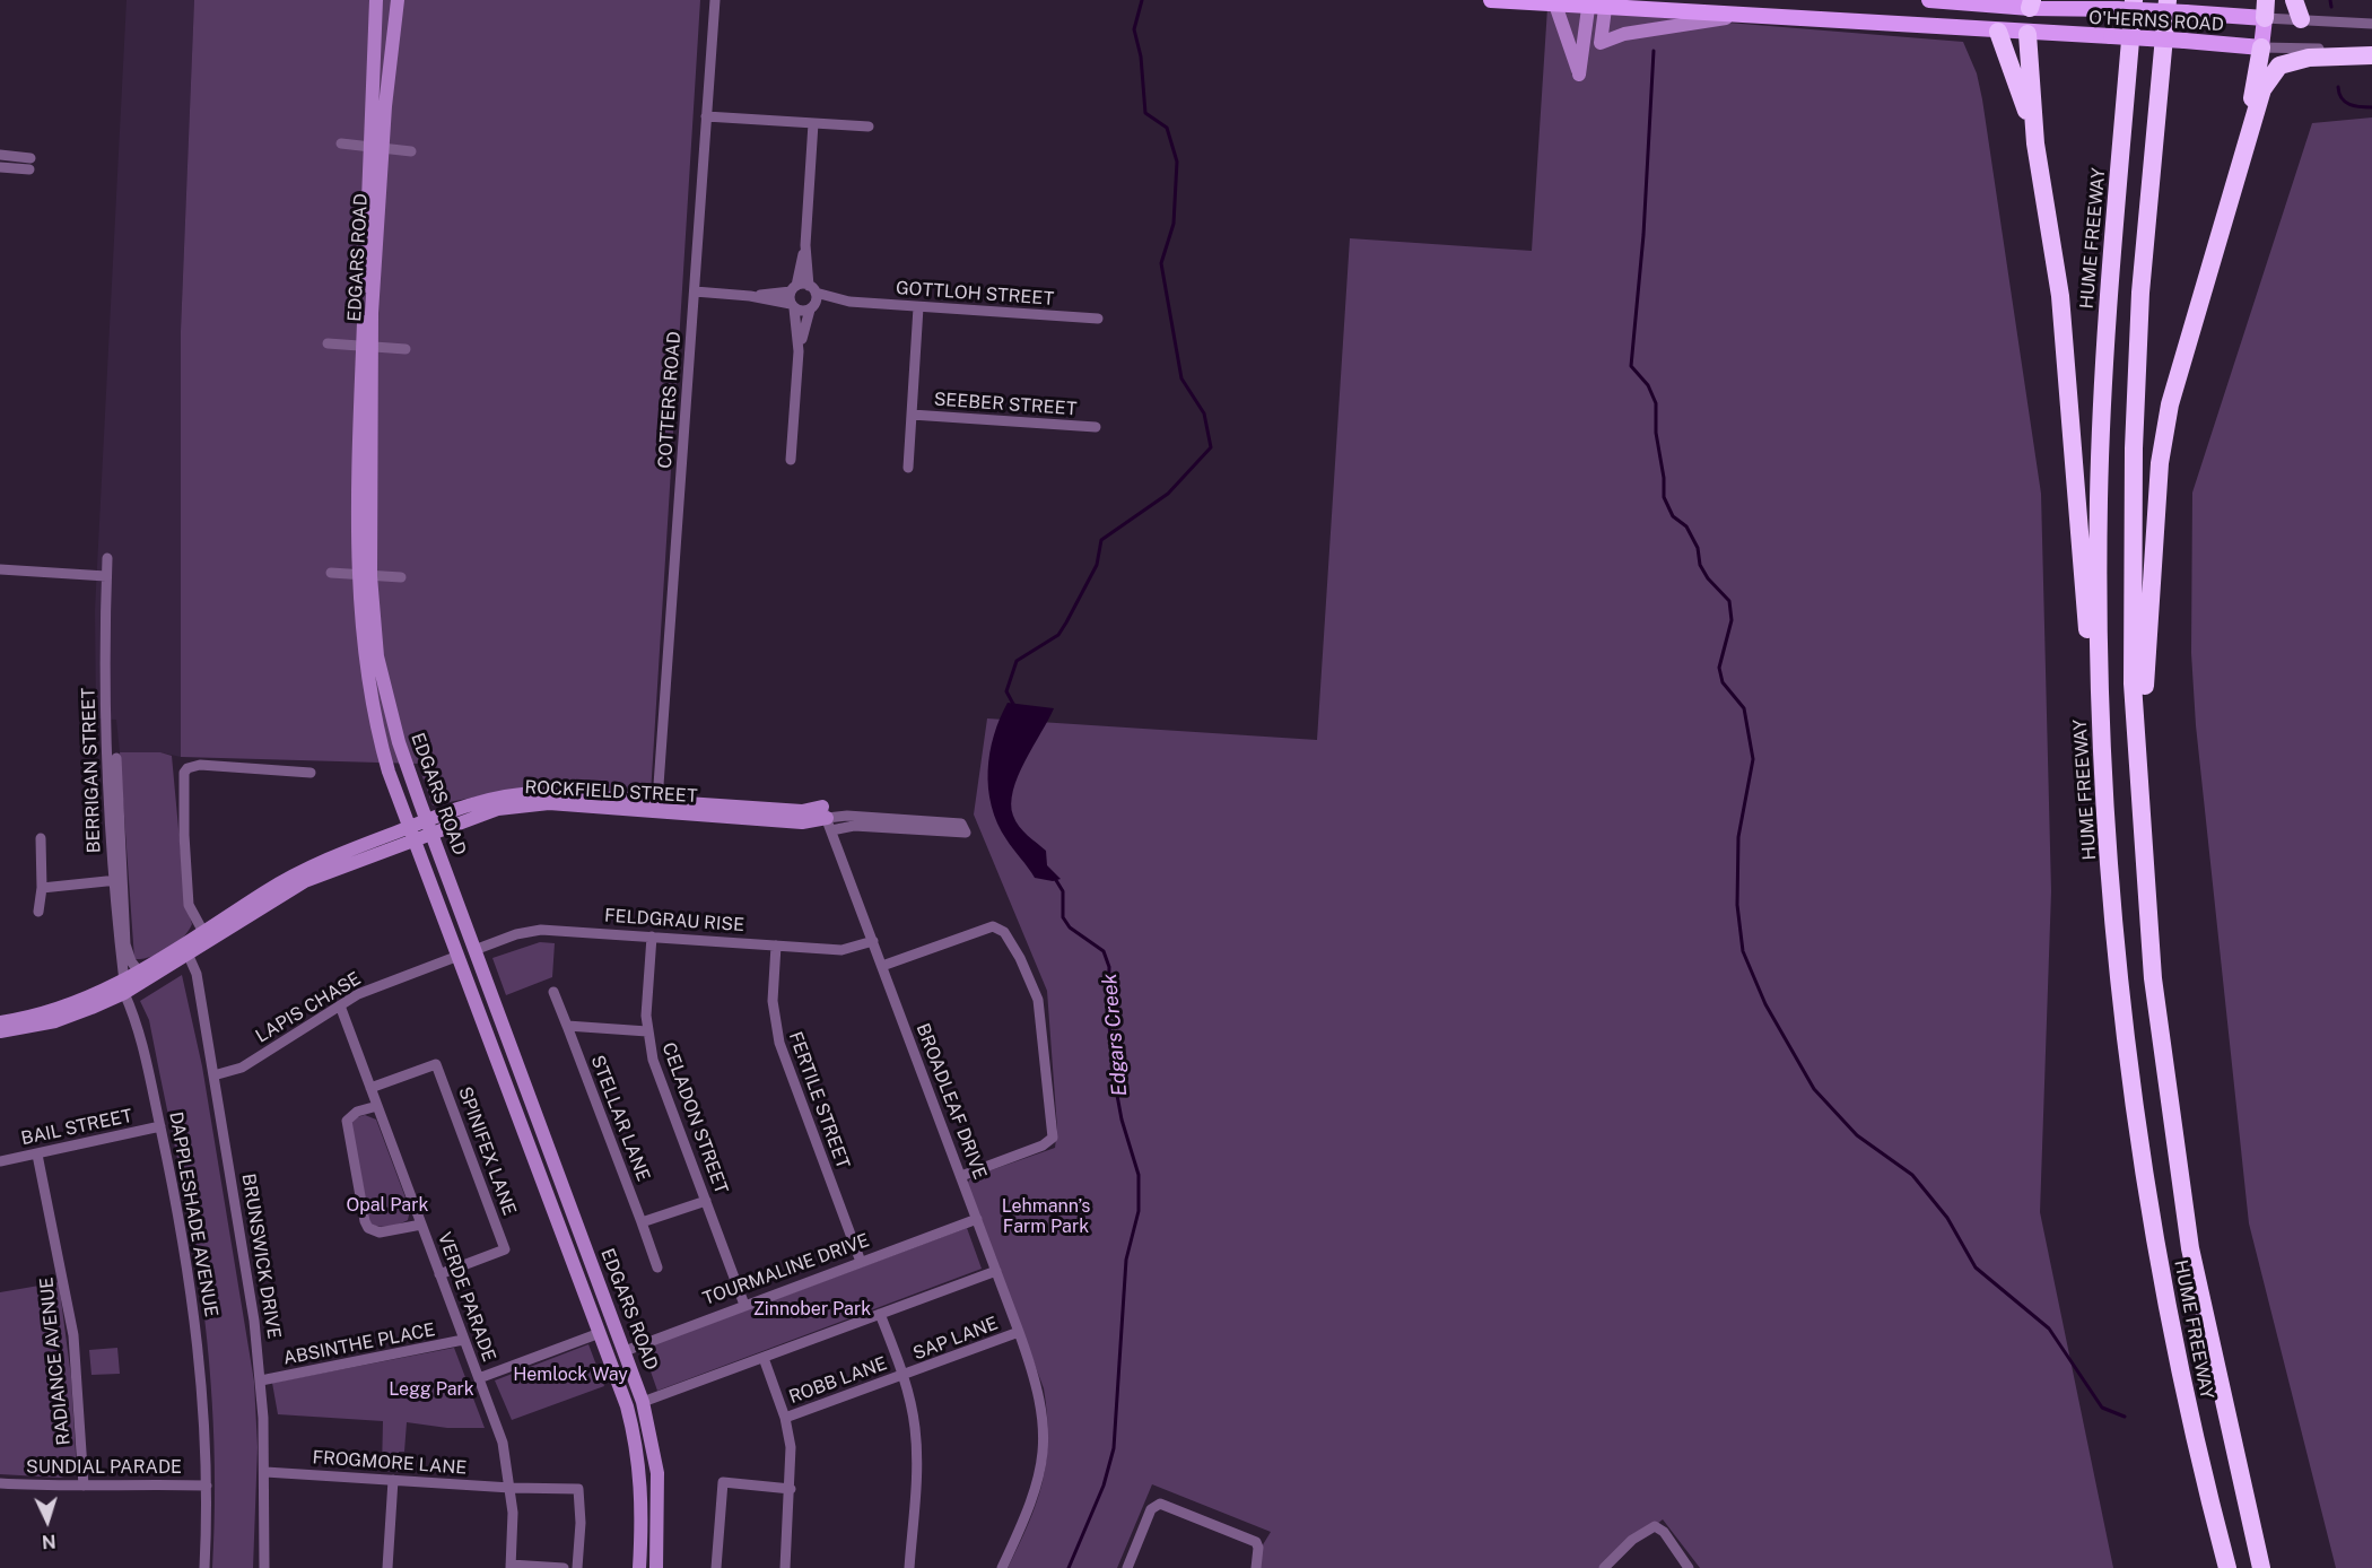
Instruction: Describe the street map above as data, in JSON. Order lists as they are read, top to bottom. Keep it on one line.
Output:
{"streets":{"highway":["HUME FREEWAY"],"main road":["O'HERNS ROAD","EDGARS ROAD","ROCKFIELD STREET","TOURMALINE DRIVE"],"street":["GOTTLOH STREET","COTTERS ROAD","SEEBER STREET","BERRIGAN STREET","FELDGRAU RISE","LAPIS CHASE","FERTILE STREET","BROADLEAF DRIVE","STELLAR LANE","CELADON STREET","BAIL STREET","SPINIFEX LANE","DAPPLESHADE AVENUE","BRUNSWICK DRIVE","VERDE PARADE","SAP LANE","ABSINTHE PLACE","RADIANCE AVENUE","ROBB LANE","FROGMORE LANE","SUNDIAL PARADE"]},"crossings":[["O'HERNS ROAD","HUME FREEWAY"],["EDGARS ROAD","ROCKFIELD STREET"],["EDGARS ROAD","FELDGRAU RISE"],["EDGARS ROAD","LAPIS CHASE"],["EDGARS ROAD","TOURMALINE DRIVE"],["COTTERS ROAD","ROCKFIELD STREET"],["BERRIGAN STREET","ROCKFIELD STREET"],["BERRIGAN STREET","DAPPLESHADE AVENUE"],["ROCKFIELD STREET","BROADLEAF DRIVE"],["ROCKFIELD STREET","DAPPLESHADE AVENUE"],["ROCKFIELD STREET","BRUNSWICK DRIVE"],["FELDGRAU RISE","FERTILE STREET"],["FELDGRAU RISE","BROADLEAF DRIVE"],["FELDGRAU RISE","CELADON STREET"],["LAPIS CHASE","BRUNSWICK DRIVE"],["LAPIS CHASE","VERDE PARADE"],["FERTILE STREET","TOURMALINE DRIVE"],["BROADLEAF DRIVE","TOURMALINE DRIVE"],["BROADLEAF DRIVE","SAP LANE"],["STELLAR LANE","CELADON STREET"],["CELADON STREET","TOURMALINE DRIVE"],["BAIL STREET","DAPPLESHADE AVENUE"],["BAIL STREET","RADIANCE AVENUE"],["SPINIFEX LANE","VERDE PARADE"],["DAPPLESHADE AVENUE","SUNDIAL PARADE"],["BRUNSWICK DRIVE","ABSINTHE PLACE"],["BRUNSWICK DRIVE","FROGMORE LANE"],["VERDE PARADE","ABSINTHE PLACE"],["VERDE PARADE","FROGMORE LANE"],["SAP LANE","ROBB LANE"],["RADIANCE AVENUE","SUNDIAL PARADE"]],"water":["Edgars Creek"],"parks":["Opal Park","Lehmann’s Farm Park","Zinnober Park","Hemlock Way","Legg Park"],"north":"bottom"}
